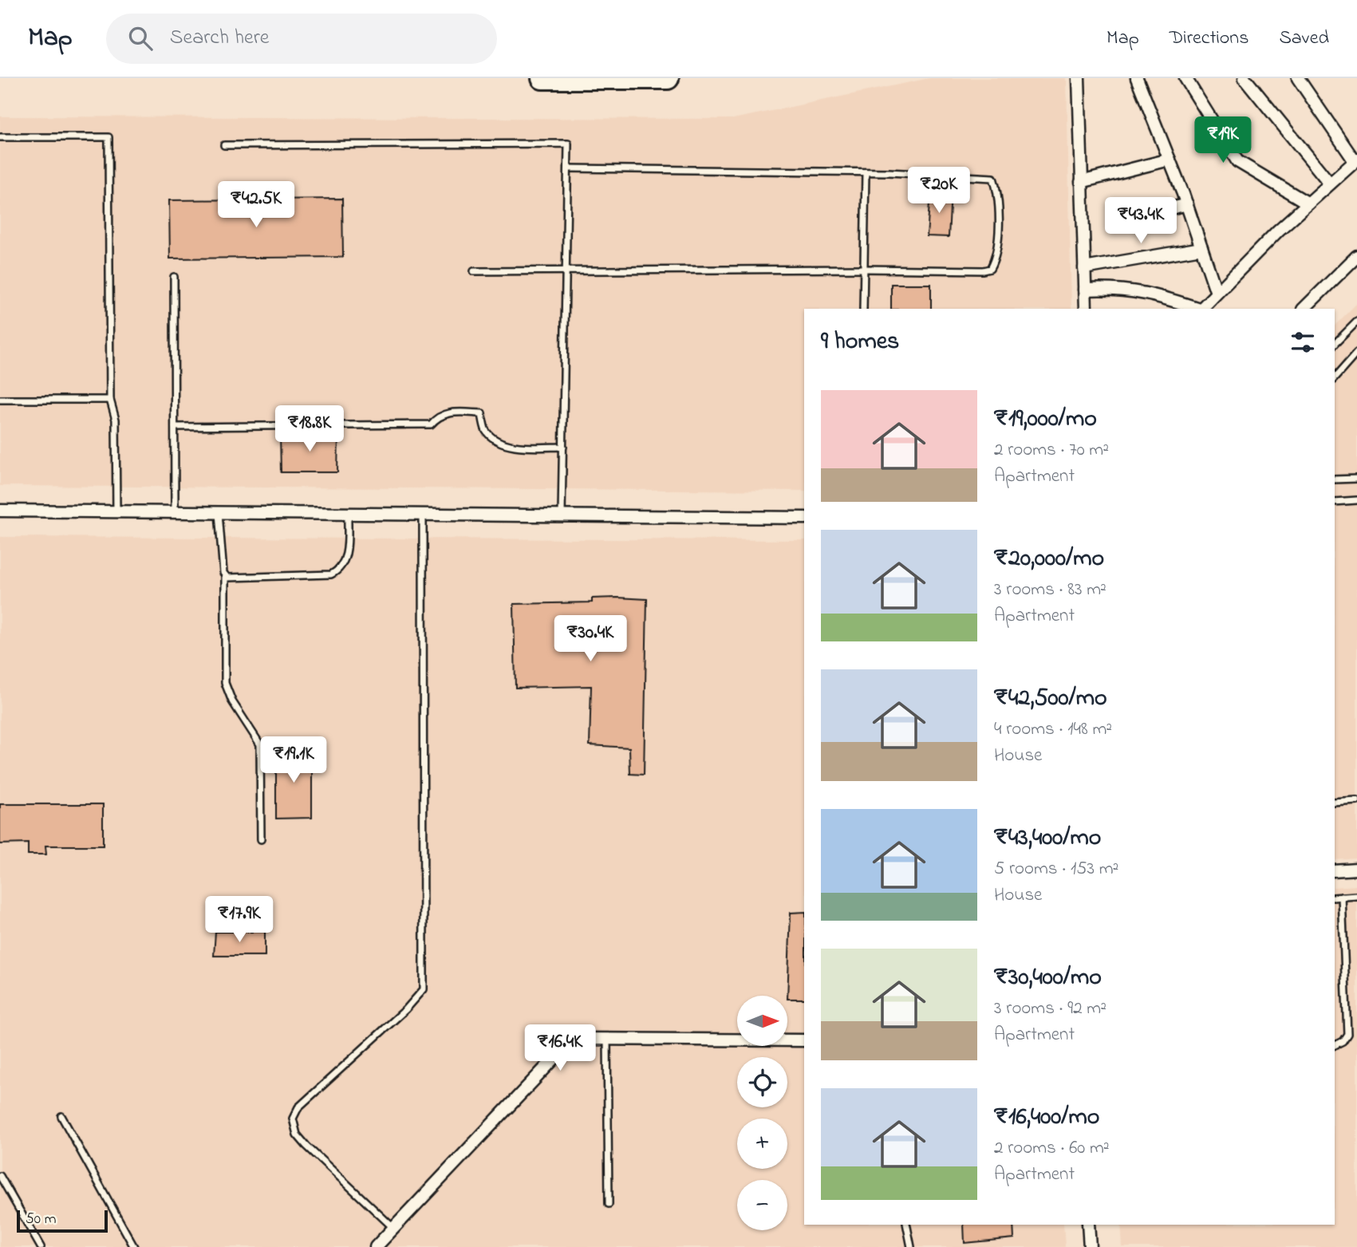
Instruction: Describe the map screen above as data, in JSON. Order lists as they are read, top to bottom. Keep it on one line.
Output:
{"scale_bar":"50 m","north":"right","page":{"header":"Map","search":"Search here","nav":["Map","Directions","Saved"],"price":["₹19K","₹20K","₹42.5K","₹43.4K","₹18.8K","₹30.4K","₹19.1K","₹17.9K","₹16.4K"],"heading":"9 homes","list":[{"name":"₹19,000/mo","note":"2 rooms · 70 m² · Apartment"},{"name":"₹20,000/mo","note":"3 rooms · 83 m² · Apartment"},{"name":"₹42,500/mo","note":"4 rooms · 148 m² · House"},{"name":"₹43,400/mo","note":"5 rooms · 153 m² · House"},{"name":"₹30,400/mo","note":"3 rooms · 92 m² · Apartment"},{"name":"₹16,400/mo","note":"2 rooms · 60 m² · Apartment"}],"map_buttons":["+","−"],"scale":"50 m"}}
